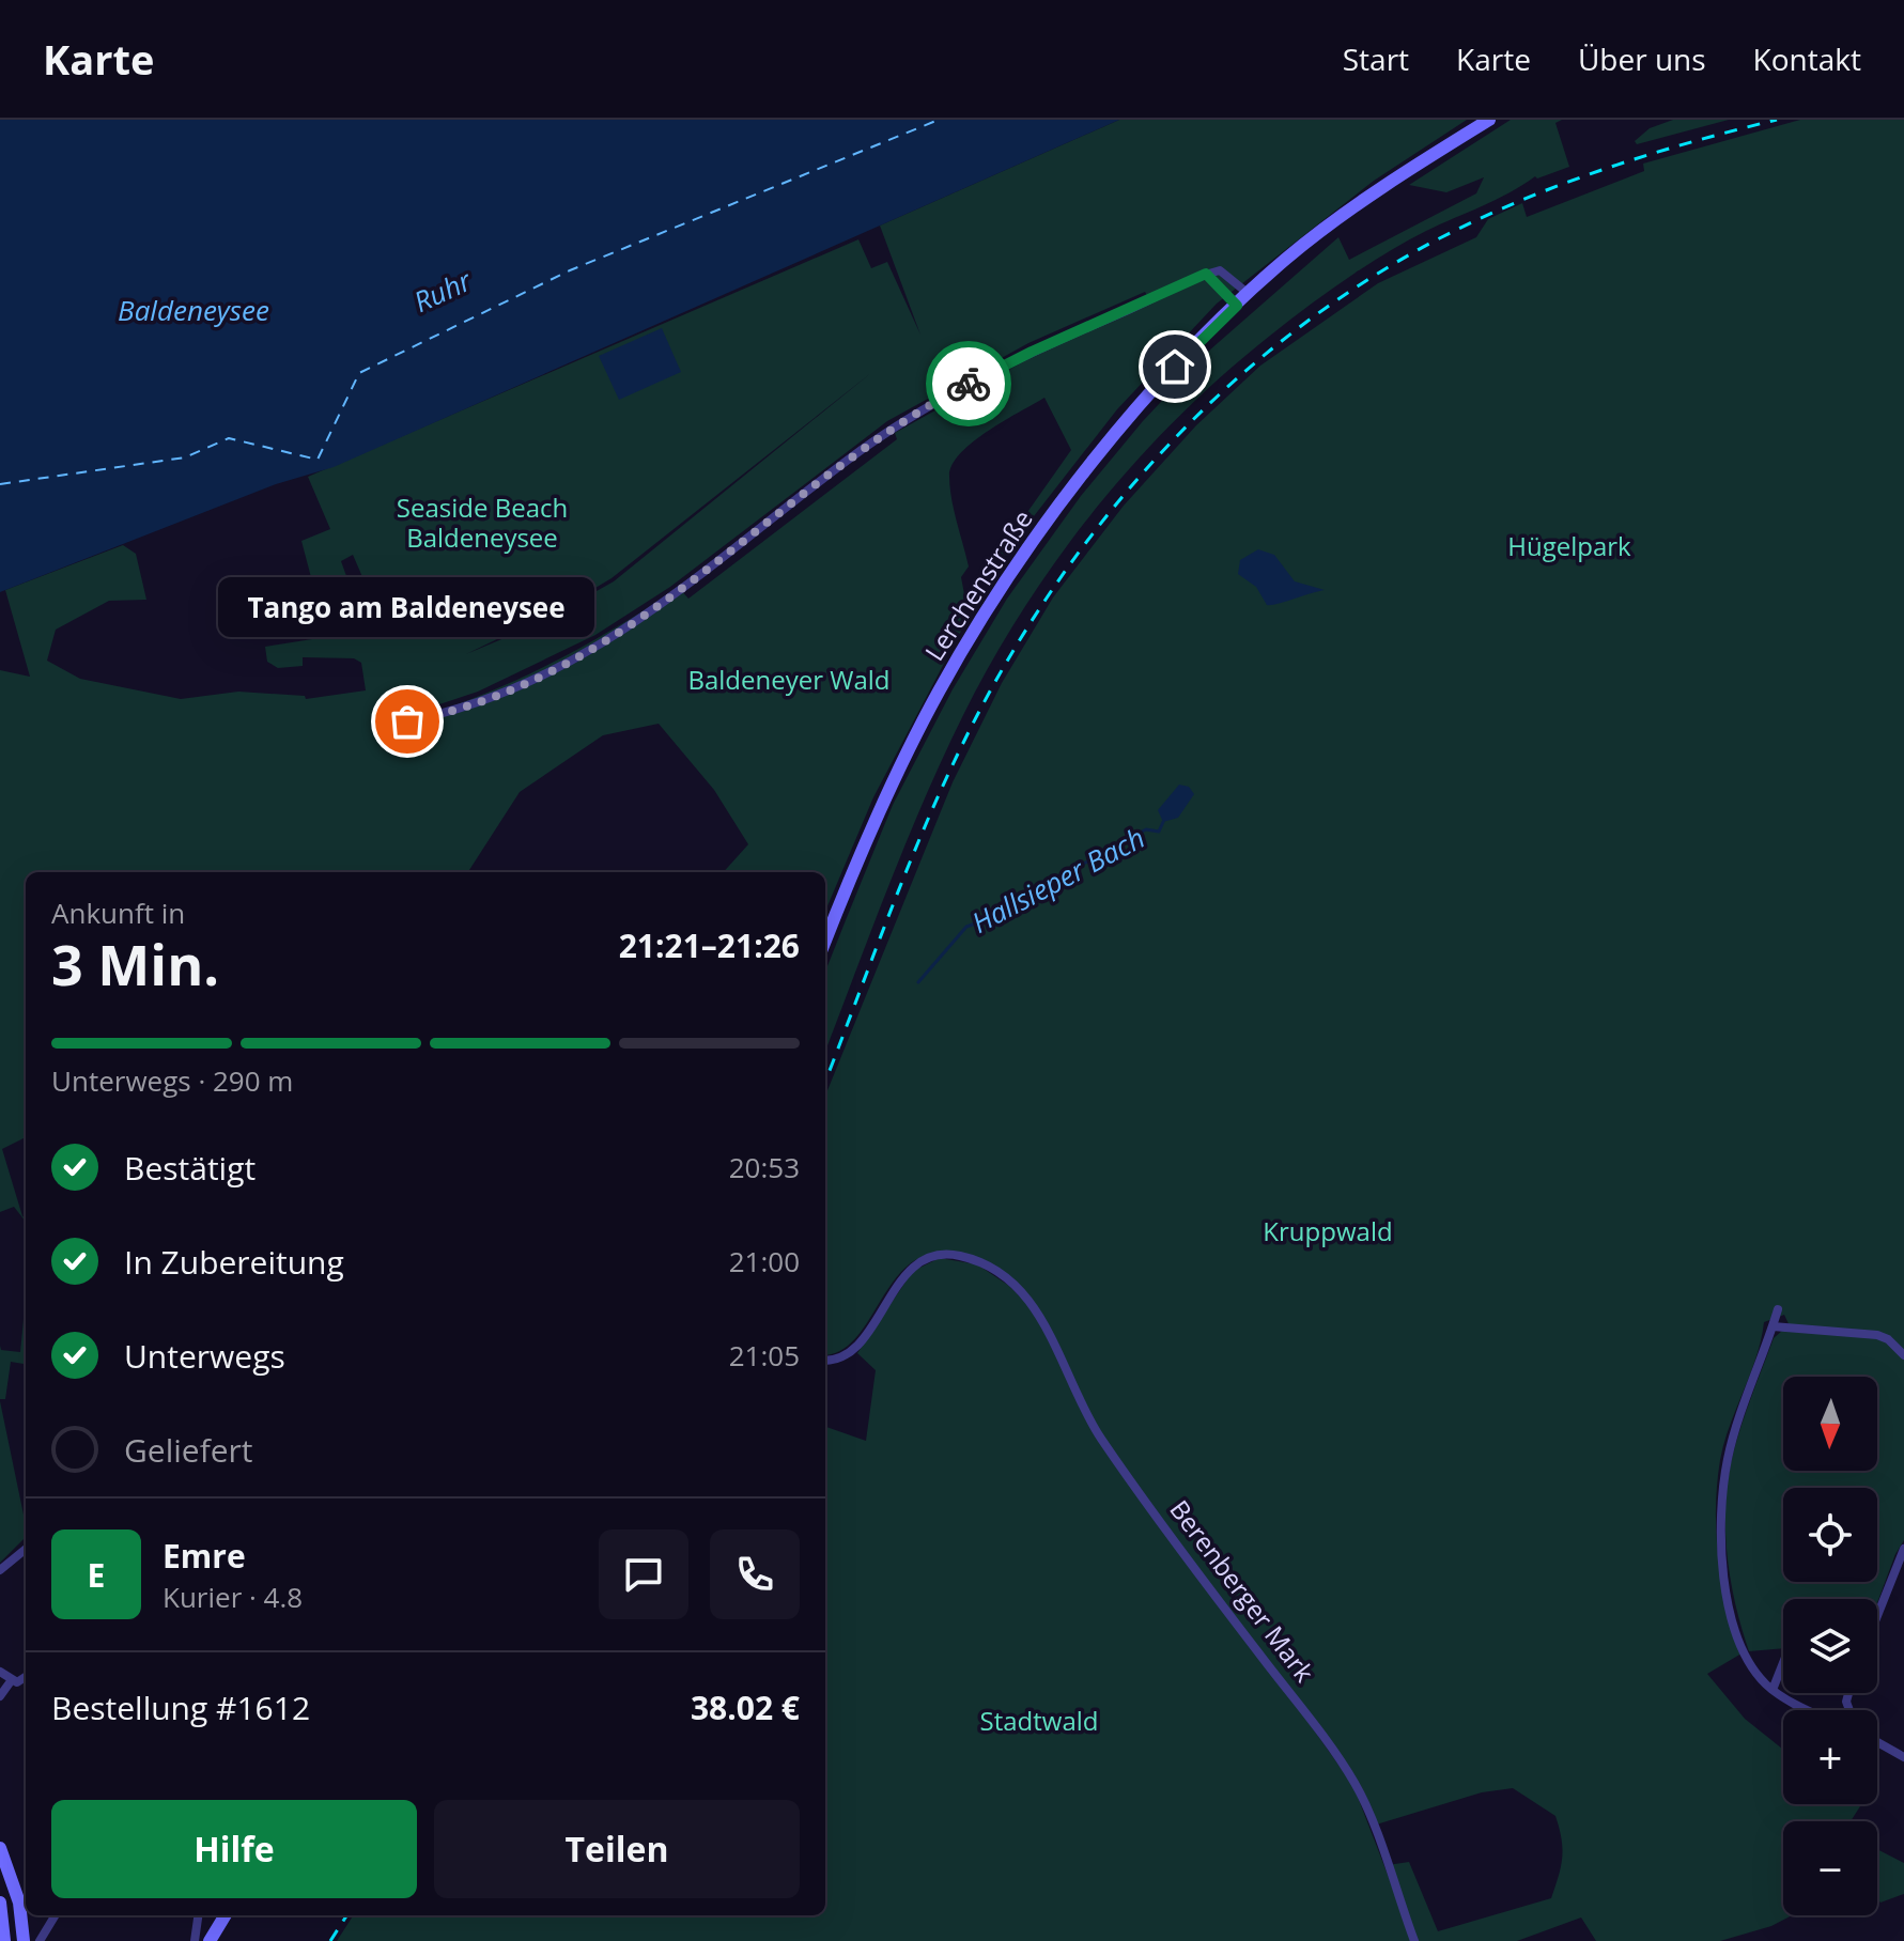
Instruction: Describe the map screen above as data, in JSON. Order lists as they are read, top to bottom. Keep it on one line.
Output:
{"streets":{"main road":["Lerchenstraße"],"street":["Berenberger Mark"]},"water":["Ruhr","Baldeneysee","Hallsieper Bach"],"parks":["Seaside Beach Baldeneysee","Hügelpark","Baldeneyer Wald","Kruppwald","Stadtwald"],"places":["Tango am Baldeneysee"],"north":"bottom","page":{"header":"Karte","nav":["Start","Karte","Über uns","Kontakt"],"bubble":"Tango am Baldeneysee","heading":["3 Min.","Ankunft in","21:21–21:26"],"panel":["Emre","Kurier · 4.8","Bestellung #1612","38.02 €"],"bar":"Unterwegs · 290 m","list":[["Bestätigt","20:53"],["In Zubereitung","21:00"],["Unterwegs","21:05"],"Geliefert"],"map_buttons":["+","−"],"round":"E","buttons":["Hilfe","Teilen"]}}
